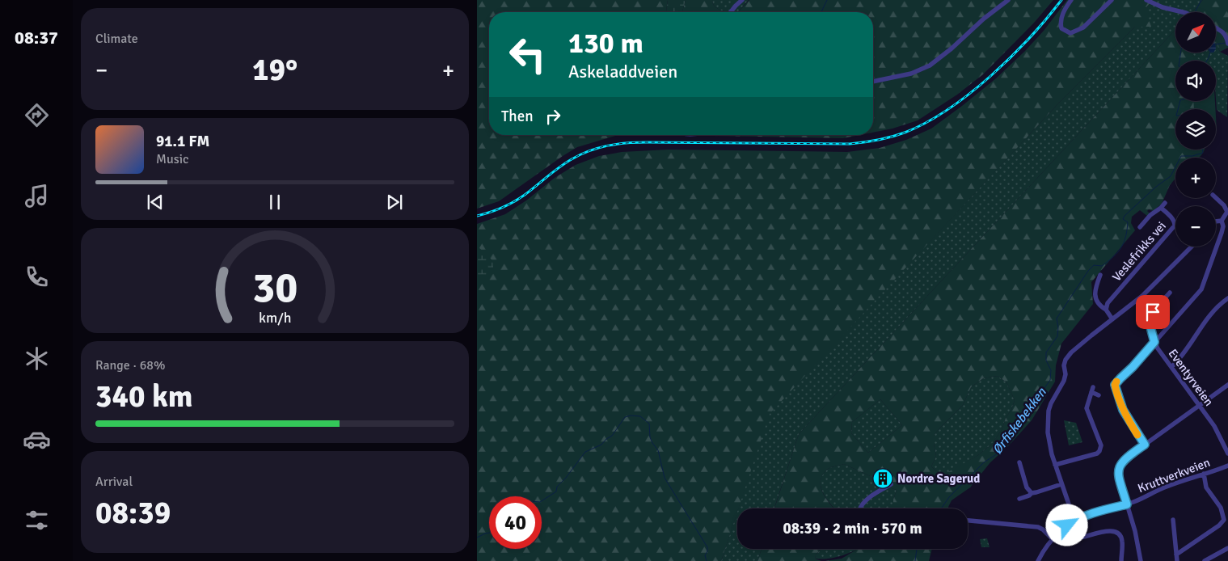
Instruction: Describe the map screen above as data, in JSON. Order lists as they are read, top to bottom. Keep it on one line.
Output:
{"streets":{"street":["Veslefrikks vei","Eventyrveien","Kruttverkveien"]},"water":["Ørfiskebekken"],"places":{"building":["Nordre Sagerud"]},"north":"top right","page":{"tabs":"08:37","tile":["Climate",["Range · 68%","340 km"],["Arrival","08:39"]],"map_buttons":["+","−"],"turn":["130 m","Askeladdveien"],"heat":["−","19°","+"],"then":"Then","song":["91.1 FM","Music"],"limit":"40","trip":"08:39 · 2 min · 570 m","gauge":["30","km/h"]}}
